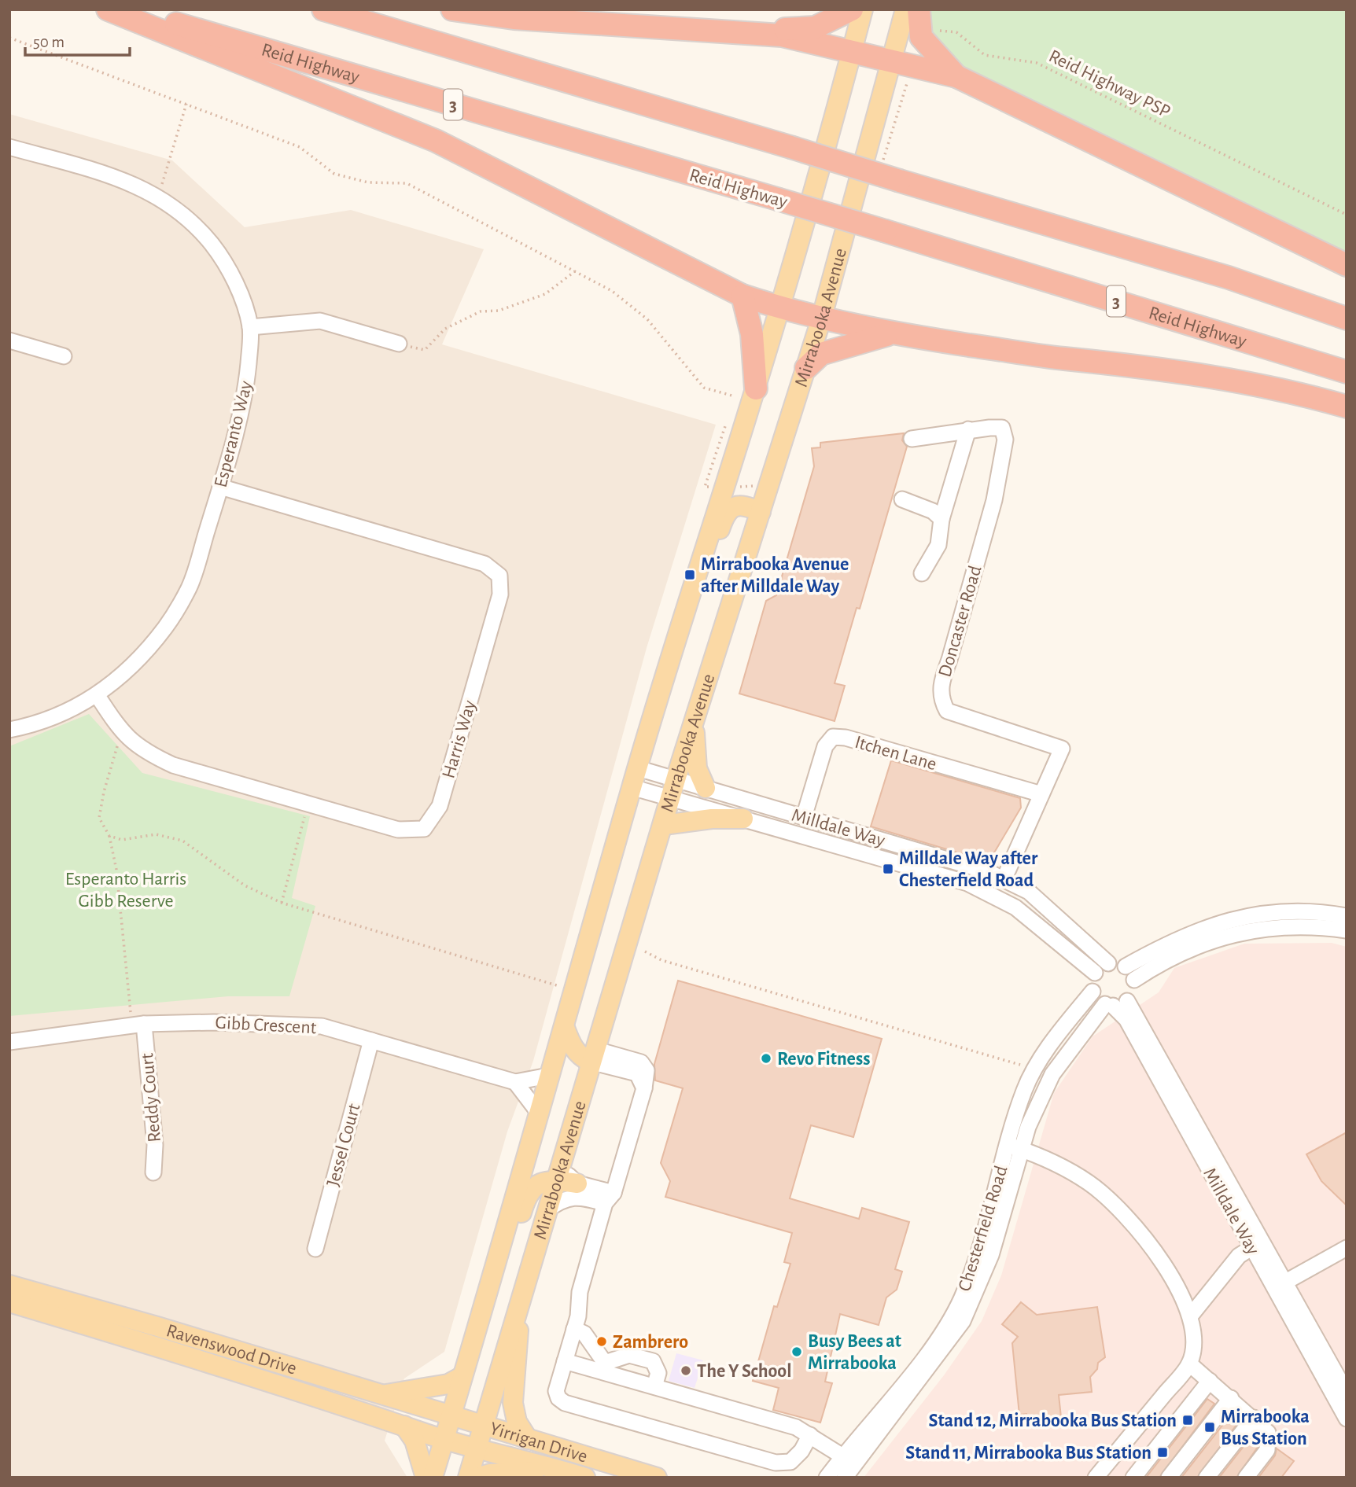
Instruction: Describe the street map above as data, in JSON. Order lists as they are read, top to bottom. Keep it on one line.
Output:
{"streets":{"highway":["Reid Highway","3"],"main road":["Mirrabooka Avenue","Ravenswood Drive","Yirrigan Drive"],"street":["Esperanto Way","Doncaster Road","Harris Way","Itchen Lane","Milldale Way","Gibb Crescent","Reddy Court","Jessel Court","Chesterfield Road"],"path":["Reid Highway PSP"]},"crossings":[["Mirrabooka Avenue","Milldale Way"],["Mirrabooka Avenue","Gibb Crescent"],["Mirrabooka Avenue","Ravenswood Drive"],["Mirrabooka Avenue","Yirrigan Drive"],["Esperanto Way","Harris Way"],["Doncaster Road","Itchen Lane"],["Doncaster Road","Milldale Way"],["Itchen Lane","Milldale Way"],["Milldale Way","Chesterfield Road"],["Gibb Crescent","Reddy Court"],["Gibb Crescent","Jessel Court"],["Ravenswood Drive","Yirrigan Drive"]],"parks":["Esperanto Harris Gibb Reserve"],"places":{"transit":["Mirrabooka Avenue after Milldale Way","Milldale Way after Chesterfield Road","Stand 12, Mirrabooka Bus Station","Mirrabooka Bus Station","Stand 11, Mirrabooka Bus Station"],"other":["Revo Fitness","Zambrero","Busy Bees at Mirrabooka","The Y School"]},"scale_bar":"50 m"}
